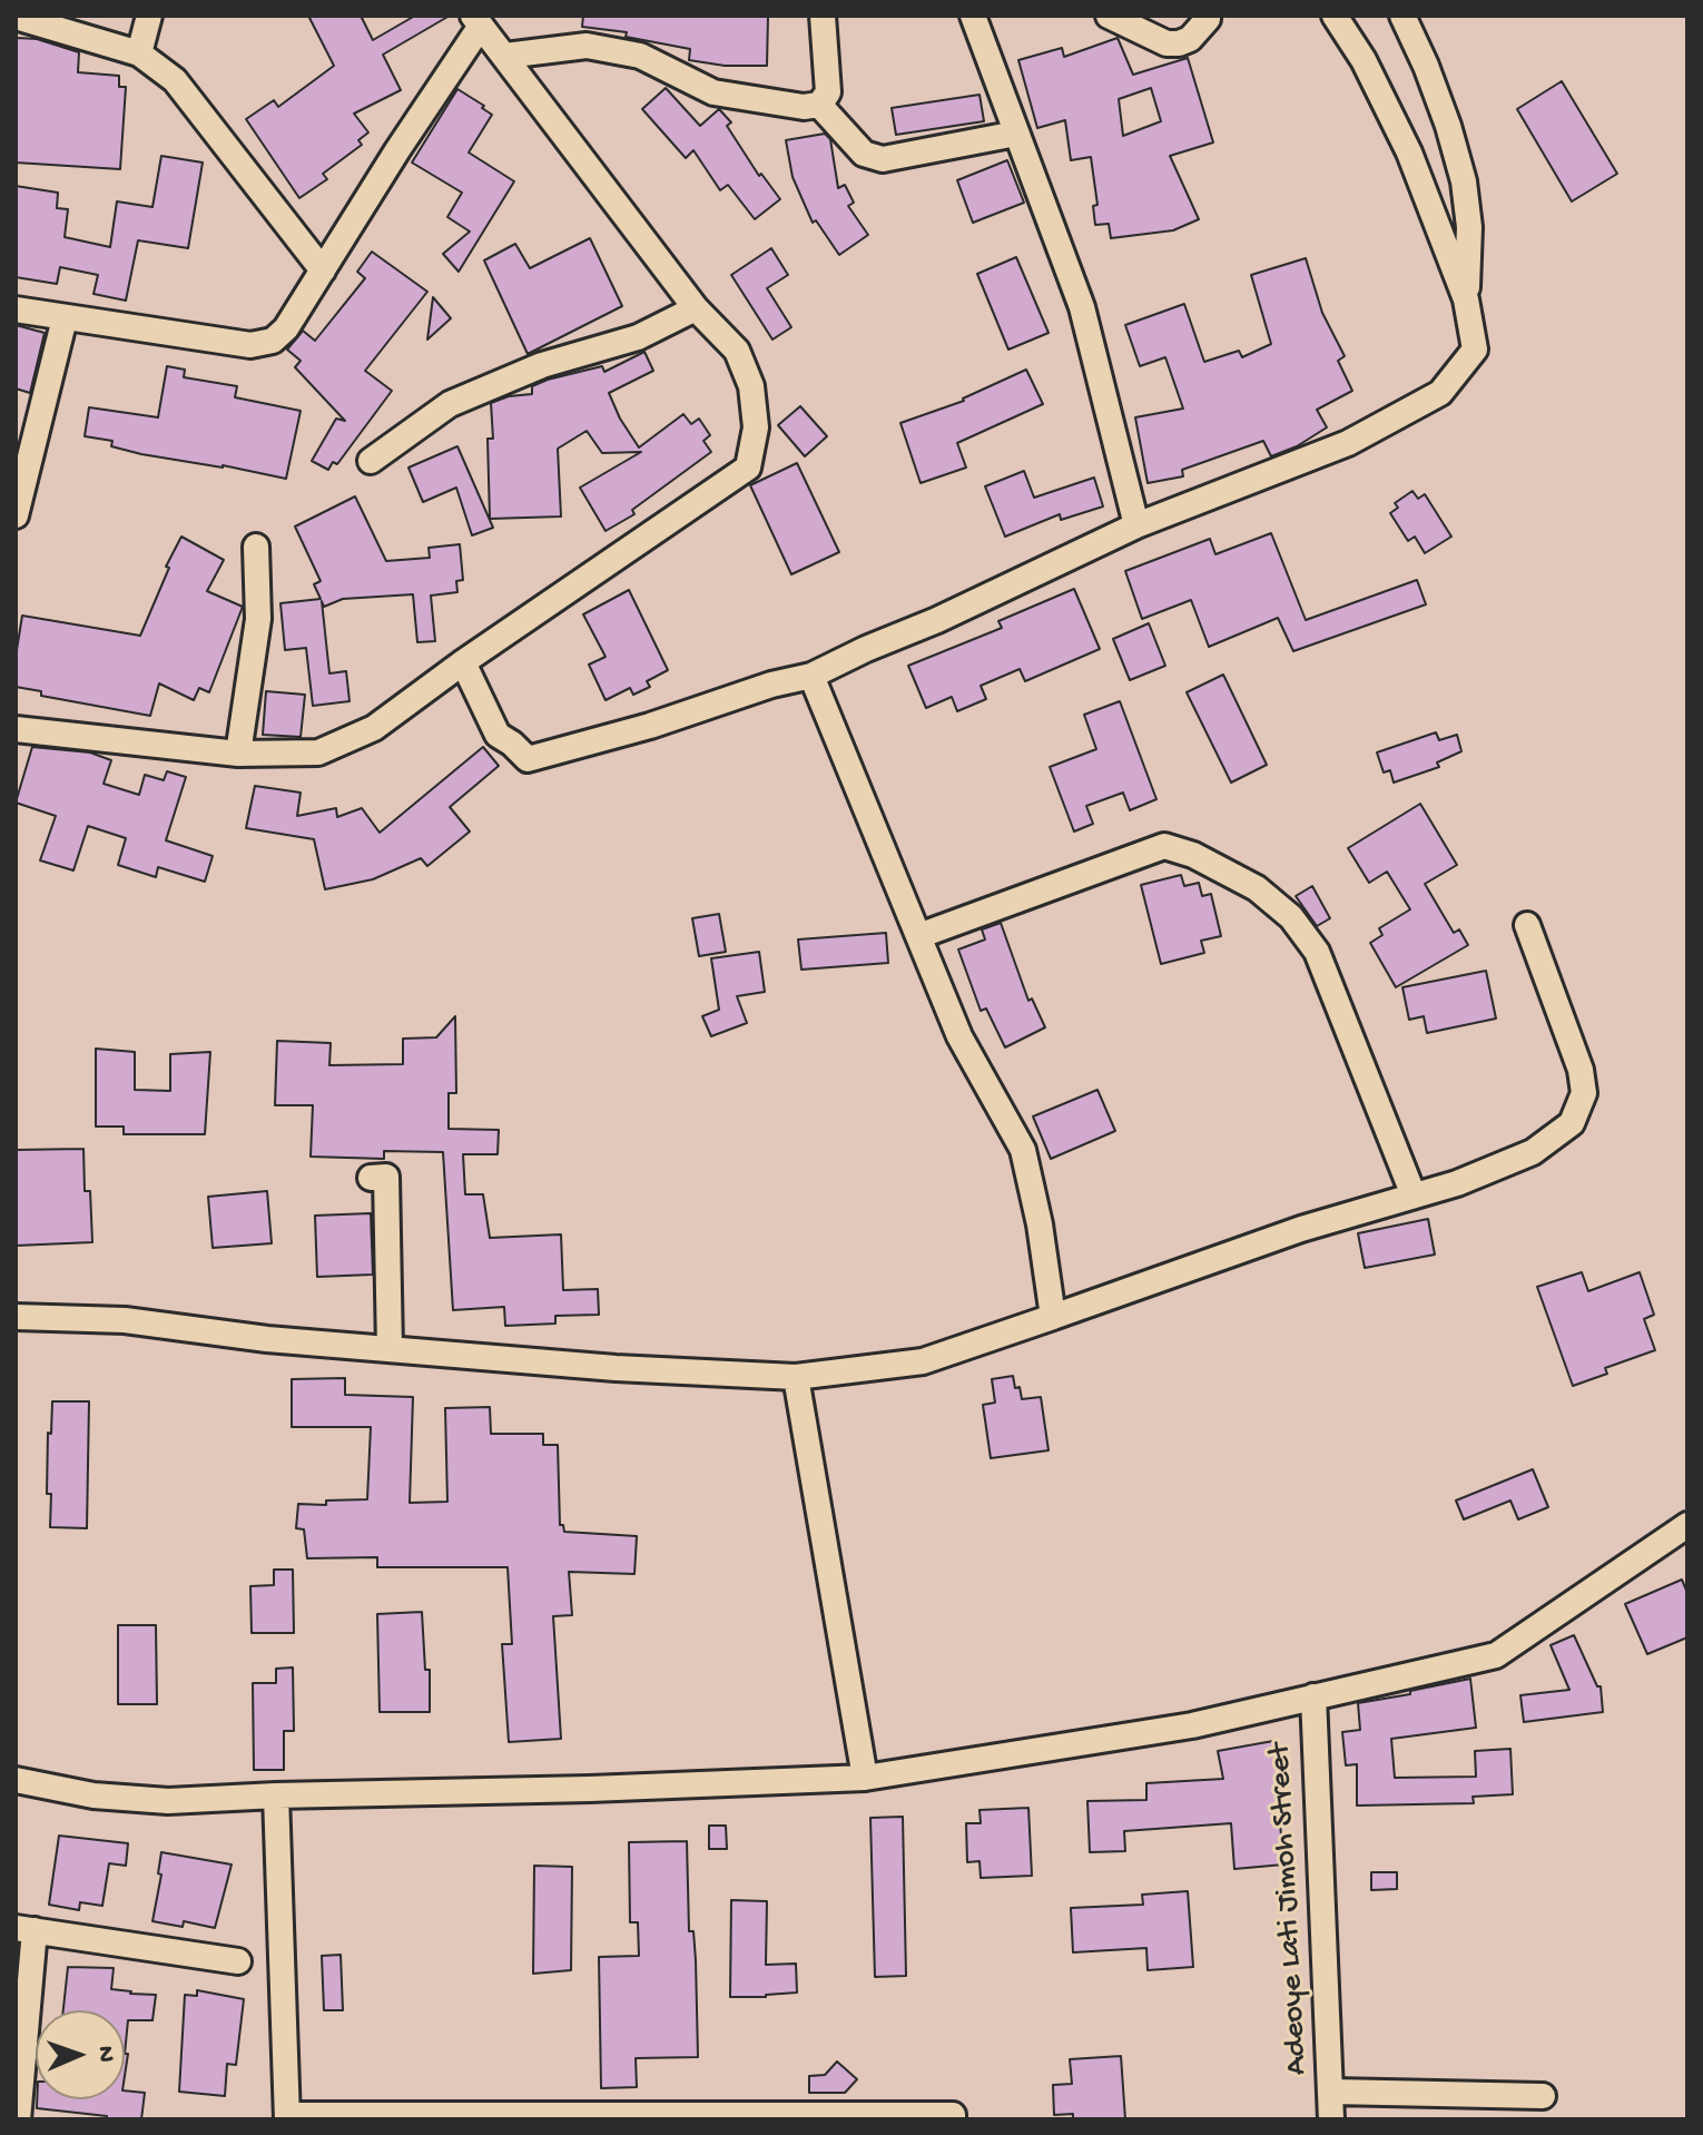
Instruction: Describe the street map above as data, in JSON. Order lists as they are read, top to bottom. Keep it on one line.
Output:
{"streets":{"street":["Adeoye Lati Jimoh Street"]},"north":"right"}
